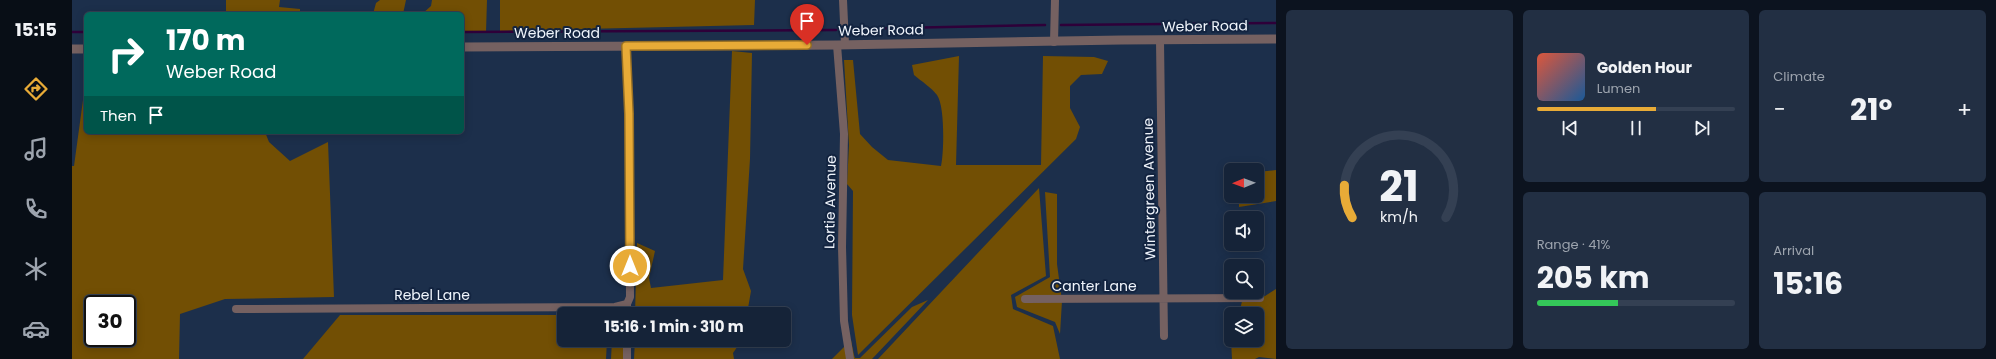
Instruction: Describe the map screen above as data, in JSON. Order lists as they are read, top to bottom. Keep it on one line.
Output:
{"streets":{"street":["Weber Road","Wintergreen Avenue","Lortie Avenue","Canter Lane","Rebel Lane"]},"crossings":[["Weber Road","Wintergreen Avenue"],["Weber Road","Lortie Avenue"],["Wintergreen Avenue","Canter Lane"]],"north":"left","page":{"tabs":"15:15","tile":["Climate",["Range · 41%","205 km"],["Arrival","15:16"]],"turn":["170 m","Weber Road"],"song":["Golden Hour","Lumen"],"heat":["−","21°","+"],"then":"Then","limit":"30","trip":"15:16 · 1 min · 310 m","gauge":["21","km/h"]}}
